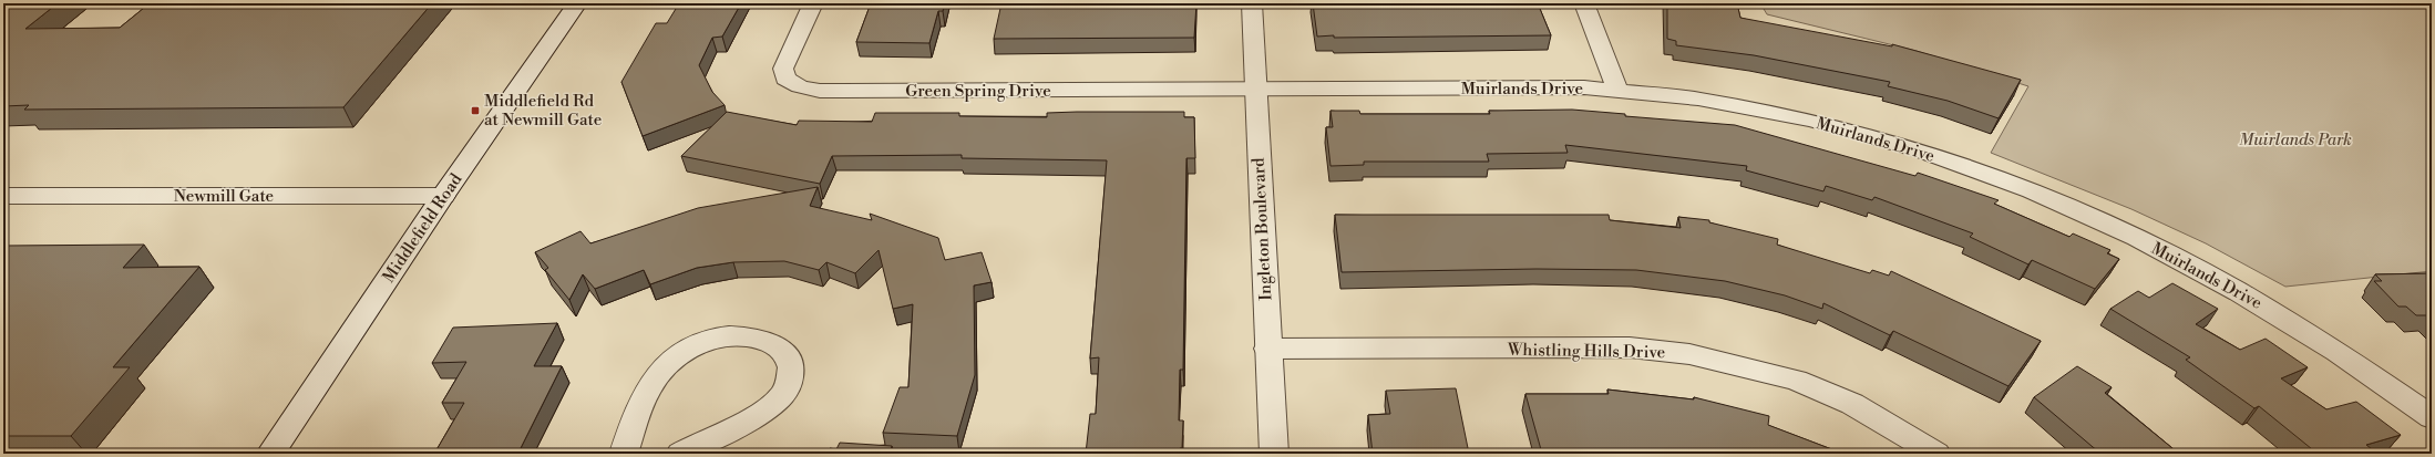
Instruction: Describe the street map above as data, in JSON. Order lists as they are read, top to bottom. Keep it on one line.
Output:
{"streets":{"street":["Muirlands Drive","Green Spring Drive","Newmill Gate","Middlefield Road","Ingleton Boulevard","Whistling Hills Drive"]},"crossings":[["Muirlands Drive","Green Spring Drive"],["Muirlands Drive","Ingleton Boulevard"],["Green Spring Drive","Ingleton Boulevard"],["Newmill Gate","Middlefield Road"],["Ingleton Boulevard","Whistling Hills Drive"]],"parks":["Muirlands Park"],"places":{"transit":["Middlefield Rd at Newmill Gate"]}}
